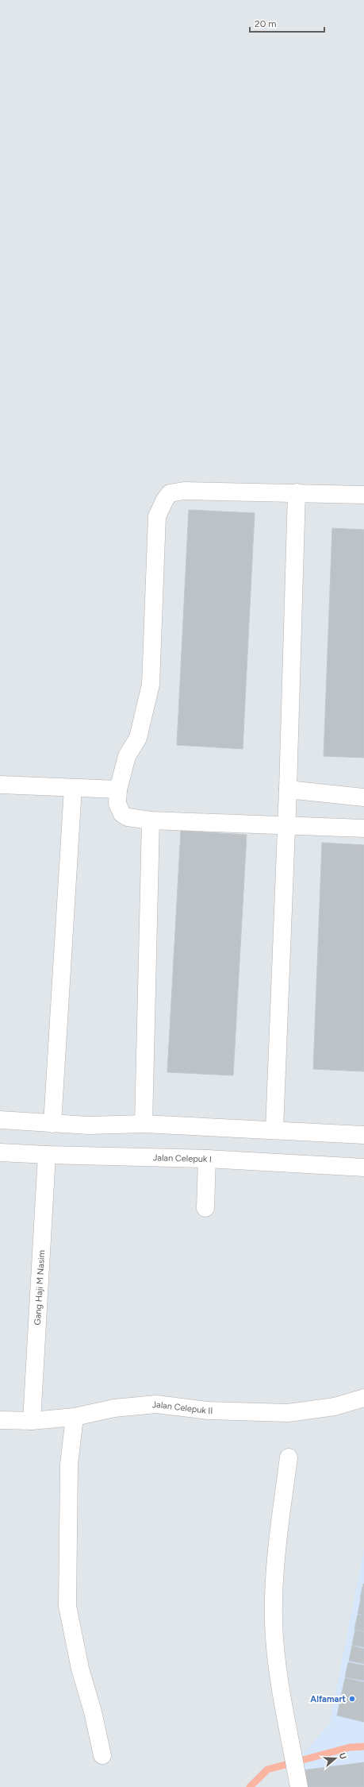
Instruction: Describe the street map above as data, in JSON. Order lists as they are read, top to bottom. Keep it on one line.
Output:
{"streets":{"street":["Jalan Celepuk I","Gang Haji M Nasim","Jalan Celepuk II"]},"crossings":[["Jalan Celepuk I","Gang Haji M Nasim"],["Gang Haji M Nasim","Jalan Celepuk II"]],"places":["Alfamart"],"scale_bar":"20 m","north":"right"}
